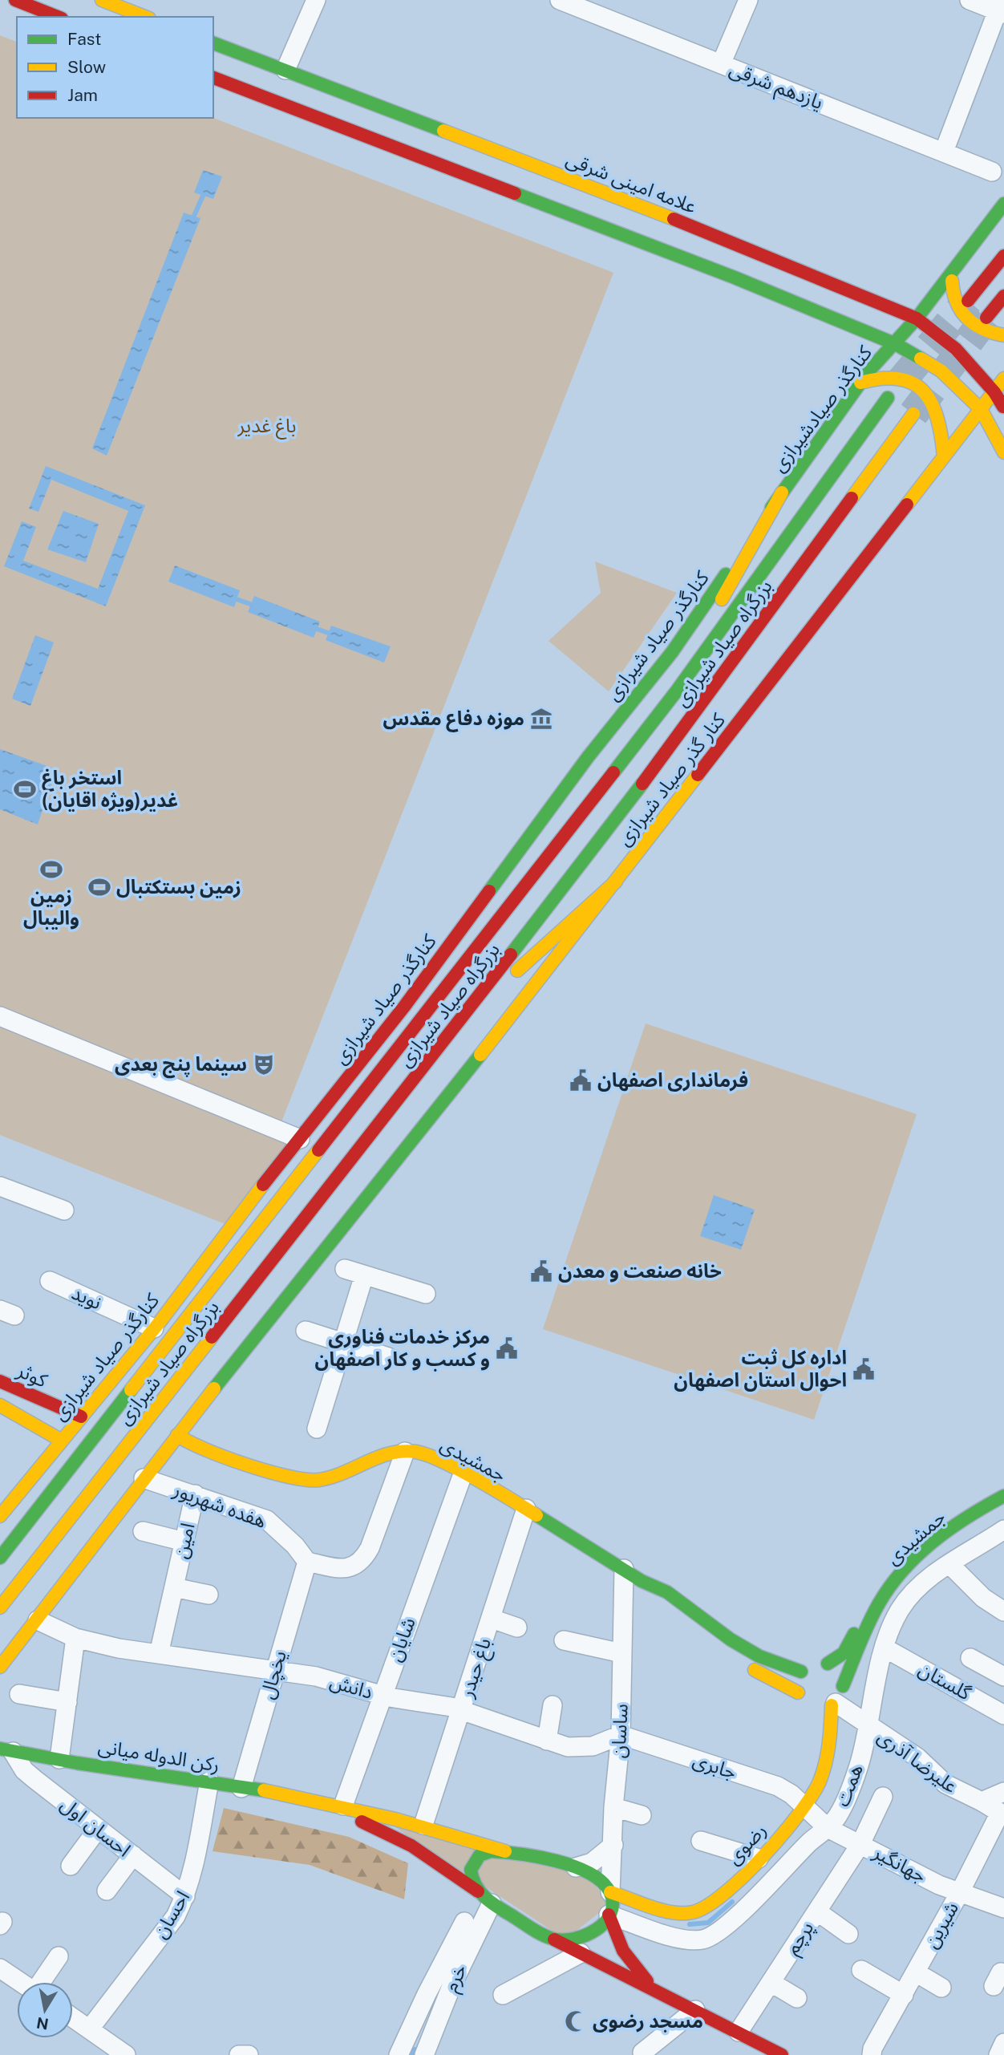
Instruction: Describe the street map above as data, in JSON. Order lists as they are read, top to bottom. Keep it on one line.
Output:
{"streets":{"main road":["علامه امینی شرقی","کنارگذر صیادشیرازی","کنارگذر صیاد شیرازی","بزرگراه صیاد شیرازی","کنار گذر صیاد شیرازی","کوثر","جمشیدی","رکن الدوله میانی","رضوی"],"street":["یازدهم شرقی","نوید","هفده شهریور","امین","شایان","باغ حیدر","یخچال","گلستان","دانش","ساسان","علیرضا آذری","جابری","همت","احسان اول","جهانگیر","احسان","شیرین","پرچم","خرم"]},"crossings":[["علامه امینی شرقی","کنارگذر صیادشیرازی"],["علامه امینی شرقی","کنار گذر صیاد شیرازی"],["کنارگذر صیادشیرازی","کنارگذر صیاد شیرازی"],["کنارگذر صیاد شیرازی","نوید"],["کنارگذر صیاد شیرازی","کوثر"],["کنار گذر صیاد شیرازی","جمشیدی"],["جمشیدی","شایان"],["جمشیدی","باغ حیدر"],["جمشیدی","ساسان"],["جمشیدی","علیرضا آذری"],["جمشیدی","رضوی"],["هفده شهریور","امین"],["هفده شهریور","یخچال"],["امین","دانش"],["شایان","دانش"],["شایان","رکن الدوله میانی"],["باغ حیدر","دانش"],["باغ حیدر","رکن الدوله میانی"],["یخچال","دانش"],["یخچال","رکن الدوله میانی"],["گلستان","همت"],["دانش","ساسان"],["دانش","جابری"],["ساسان","رکن الدوله میانی"],["ساسان","جابری"],["ساسان","رضوی"],["رکن الدوله میانی","احسان اول"],["رکن الدوله میانی","رضوی"],["رکن الدوله میانی","احسان"],["رکن الدوله میانی","خرم"],["علیرضا آذری","همت"],["علیرضا آذری","رضوی"],["علیرضا آذری","شیرین"],["جابری","رضوی"],["جابری","جهانگیر"],["همت","جهانگیر"],["احسان اول","احسان"],["رضوی","جهانگیر"],["جهانگیر","شیرین"],["جهانگیر","پرچم"]],"parks":["باغ غدیر"],"places":{"museum":["موزه دفاع مقدس"],"sports":["استخر باغ غدیر(ویژه اقایان)","زمین والیبال","زمین بستکتبال"],"theatre":["سینما پنج بعدی"],"public building":["فرمانداری اصفهان","خانه صنعت و معدن","مرکز خدمات فناوری و کسب و کار اصفهان","اداره کل ثبت احوال استان اصفهان"],"mosque":["مسجد رضوی"]},"legend":["Fast","Slow","Jam"],"north":"bottom"}
